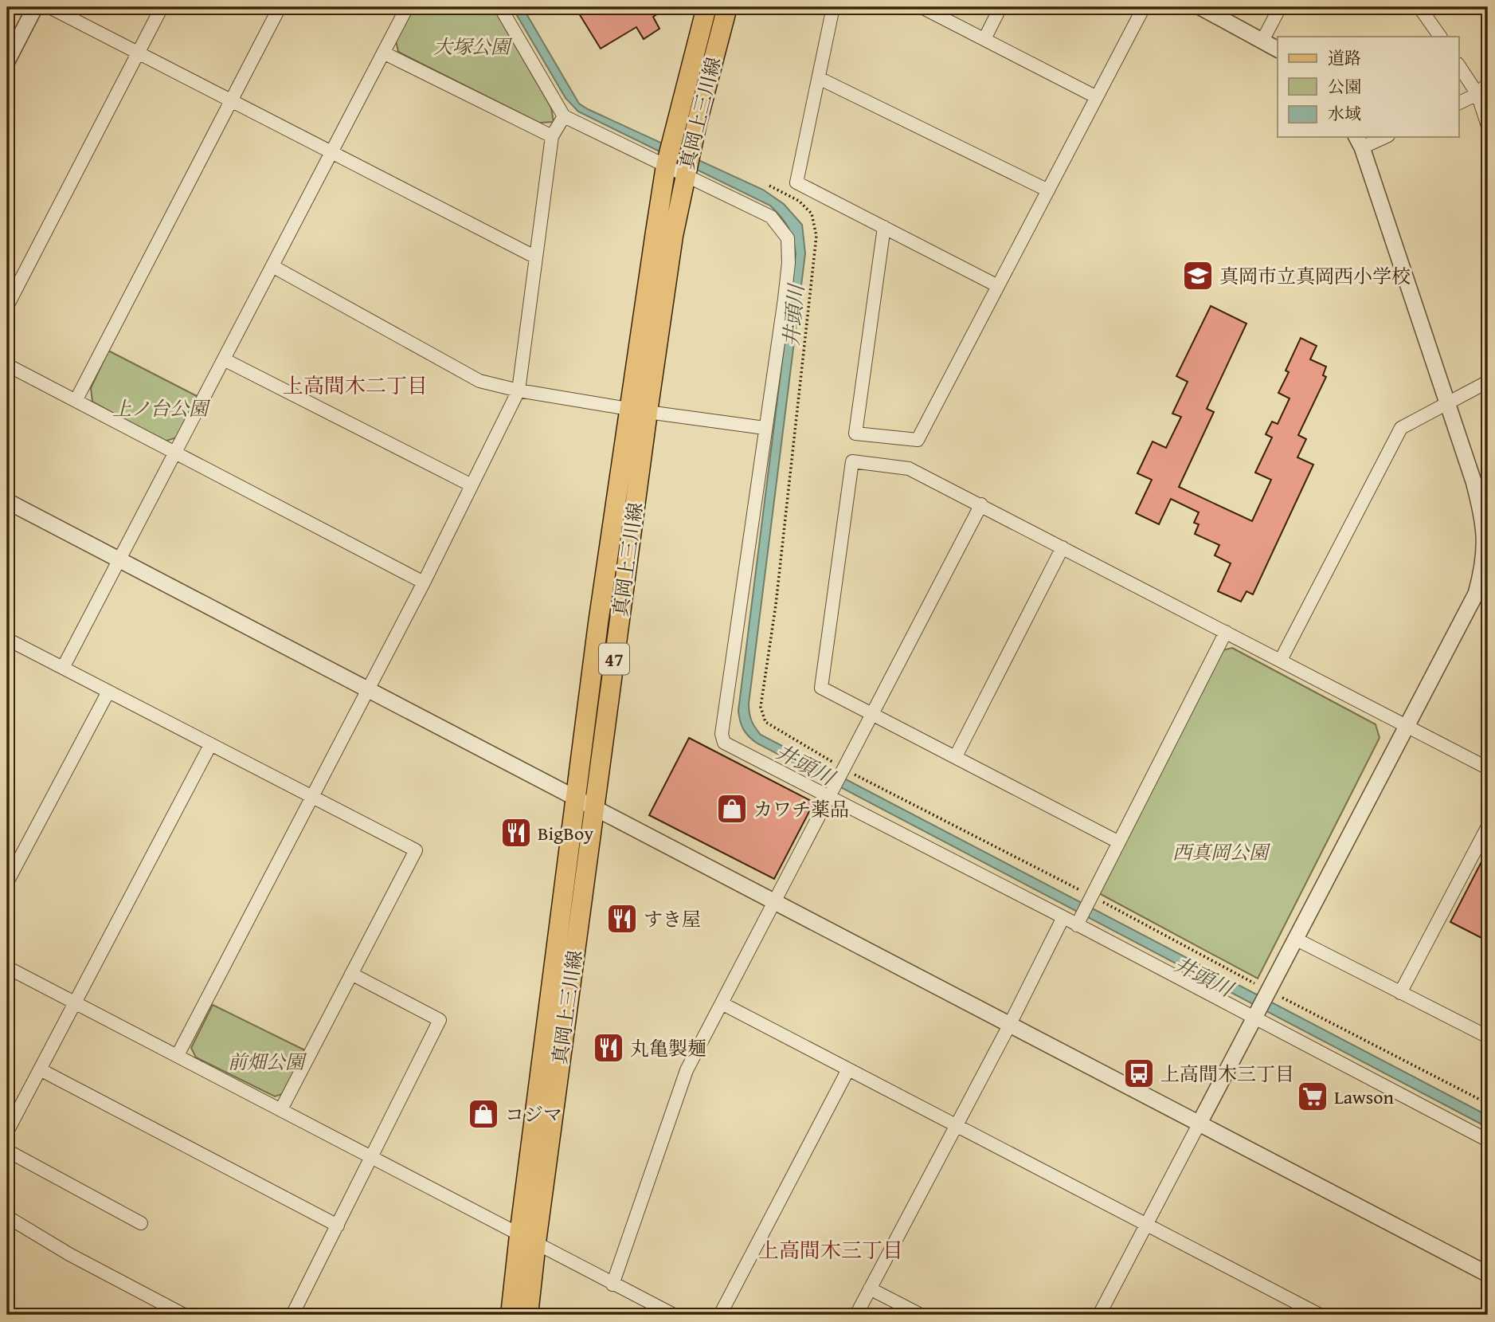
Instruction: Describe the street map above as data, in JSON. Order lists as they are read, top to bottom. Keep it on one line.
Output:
{"streets":{"main road":["真岡上三川線","47"]},"districts":["上高間木二丁目","上高間木三丁目"],"water":["井頭川"],"parks":["大塚公園","上ノ台公園","西真岡公園","前畑公園"],"places":{"school or university":["真岡市立真岡西小学校"],"shop":["カワチ薬品","コジマ"],"restaurant":["BigBoy","すき屋","丸亀製麺"],"bus stop":["上高間木三丁目"],"supermarket":["Lawson"]},"legend":["道路","公園","水域"]}
